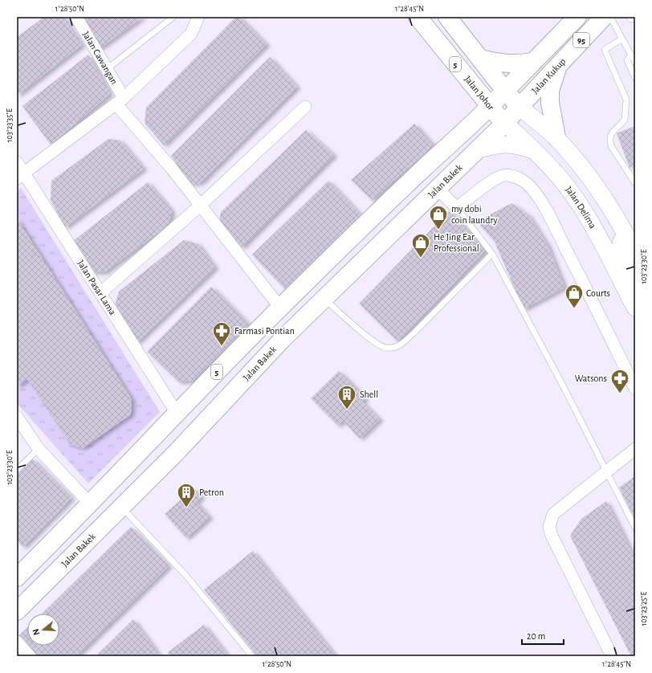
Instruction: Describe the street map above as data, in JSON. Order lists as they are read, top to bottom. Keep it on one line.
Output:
{"streets":{"main road":["95","5","Jalan Kukup","Jalan Johor","Jalan Bakek"],"street":["Jalan Cawangan","Jalan Delima","Jalan Pasar Lama"]},"crossings":[["Jalan Cawangan","5"],["5","Jalan Kukup"],["5","Jalan Johor"],["5","Jalan Bakek"],["5","Jalan Pasar Lama"],["Jalan Kukup","Jalan Bakek"],["Jalan Johor","Jalan Bakek"],["Jalan Johor","Jalan Delima"],["Jalan Bakek","Jalan Delima"]],"places":{"shop":["my dobi coin laundry","He Jing Ear Professional","Courts"],"pharmacy":["Farmasi Pontian","Watsons"],"building":["Shell","Petron"]},"scale_bar":"20 m","north":"left","coordinates":["1°28'50\"N","1°28'45\"N","103°23'35\"E","103°23'30\"E","103°23'25\"E"]}
